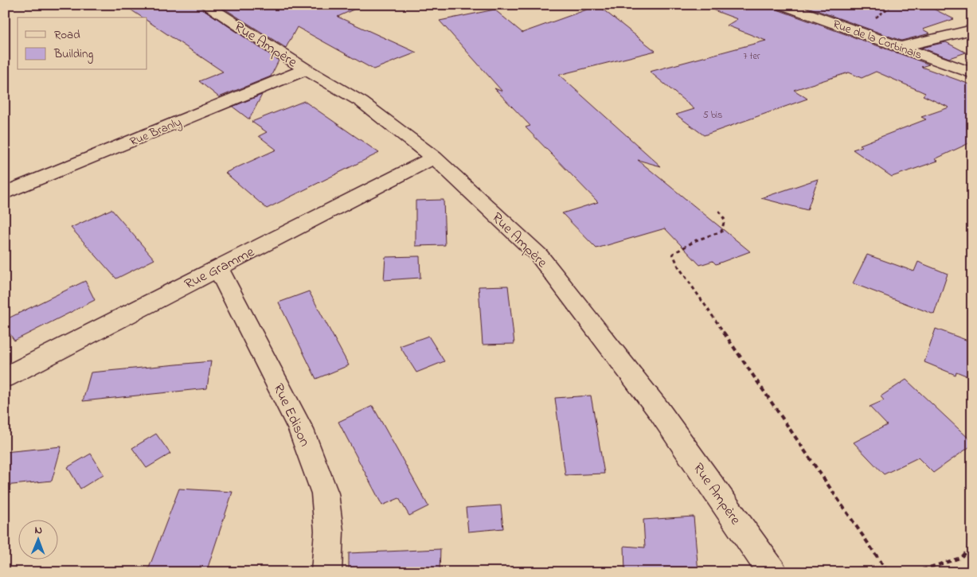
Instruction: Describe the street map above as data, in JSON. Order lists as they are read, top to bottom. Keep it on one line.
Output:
{"streets":{"street":["Rue de la Corbinais","Rue Ampère","Rue Branly","Rue Gramme","Rue Edison"]},"crossings":[["Rue Ampère","Rue Branly"],["Rue Ampère","Rue Gramme"],["Rue Gramme","Rue Edison"]],"house_numbers":["7 ter","5 bis"],"legend":["Road","Building"],"north":"top"}
